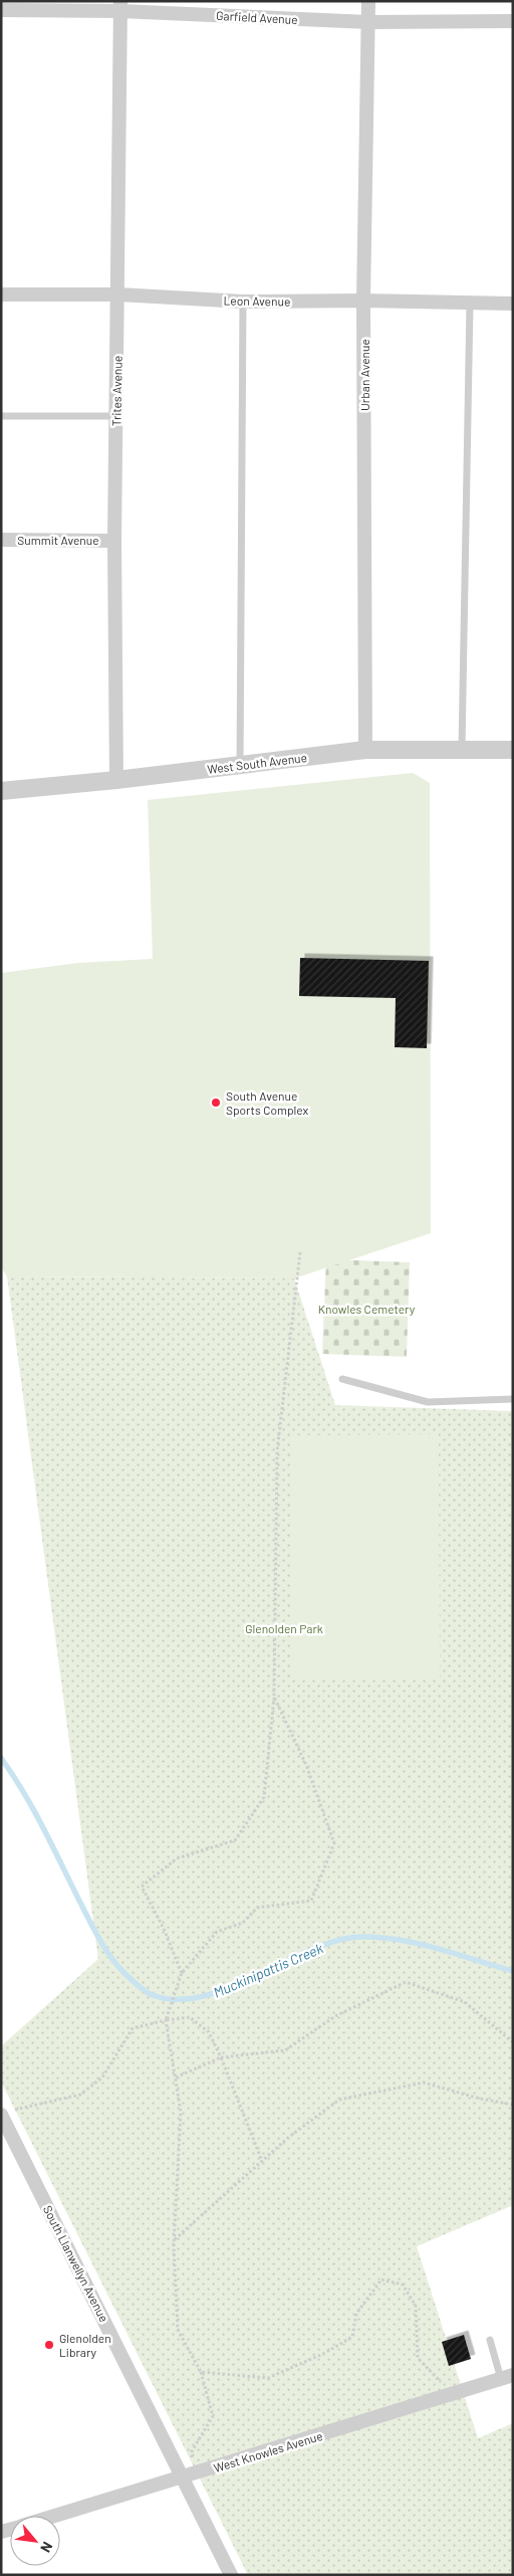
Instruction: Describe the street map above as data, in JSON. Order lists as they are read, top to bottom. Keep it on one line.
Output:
{"streets":{"street":["Garfield Avenue","Leon Avenue","Urban Avenue","Trites Avenue","Summit Avenue","West South Avenue","South Llanwellyn Avenue","West Knowles Avenue"]},"crossings":[["Garfield Avenue","Urban Avenue"],["Garfield Avenue","Trites Avenue"],["Leon Avenue","Urban Avenue"],["Leon Avenue","Trites Avenue"],["Urban Avenue","West South Avenue"],["Trites Avenue","Summit Avenue"],["Trites Avenue","West South Avenue"],["South Llanwellyn Avenue","West Knowles Avenue"]],"water":["Muckinipattis Creek"],"parks":["Knowles Cemetery","Glenolden Park"],"places":["South Avenue Sports Complex","Glenolden Library"],"north":"bottom right"}
